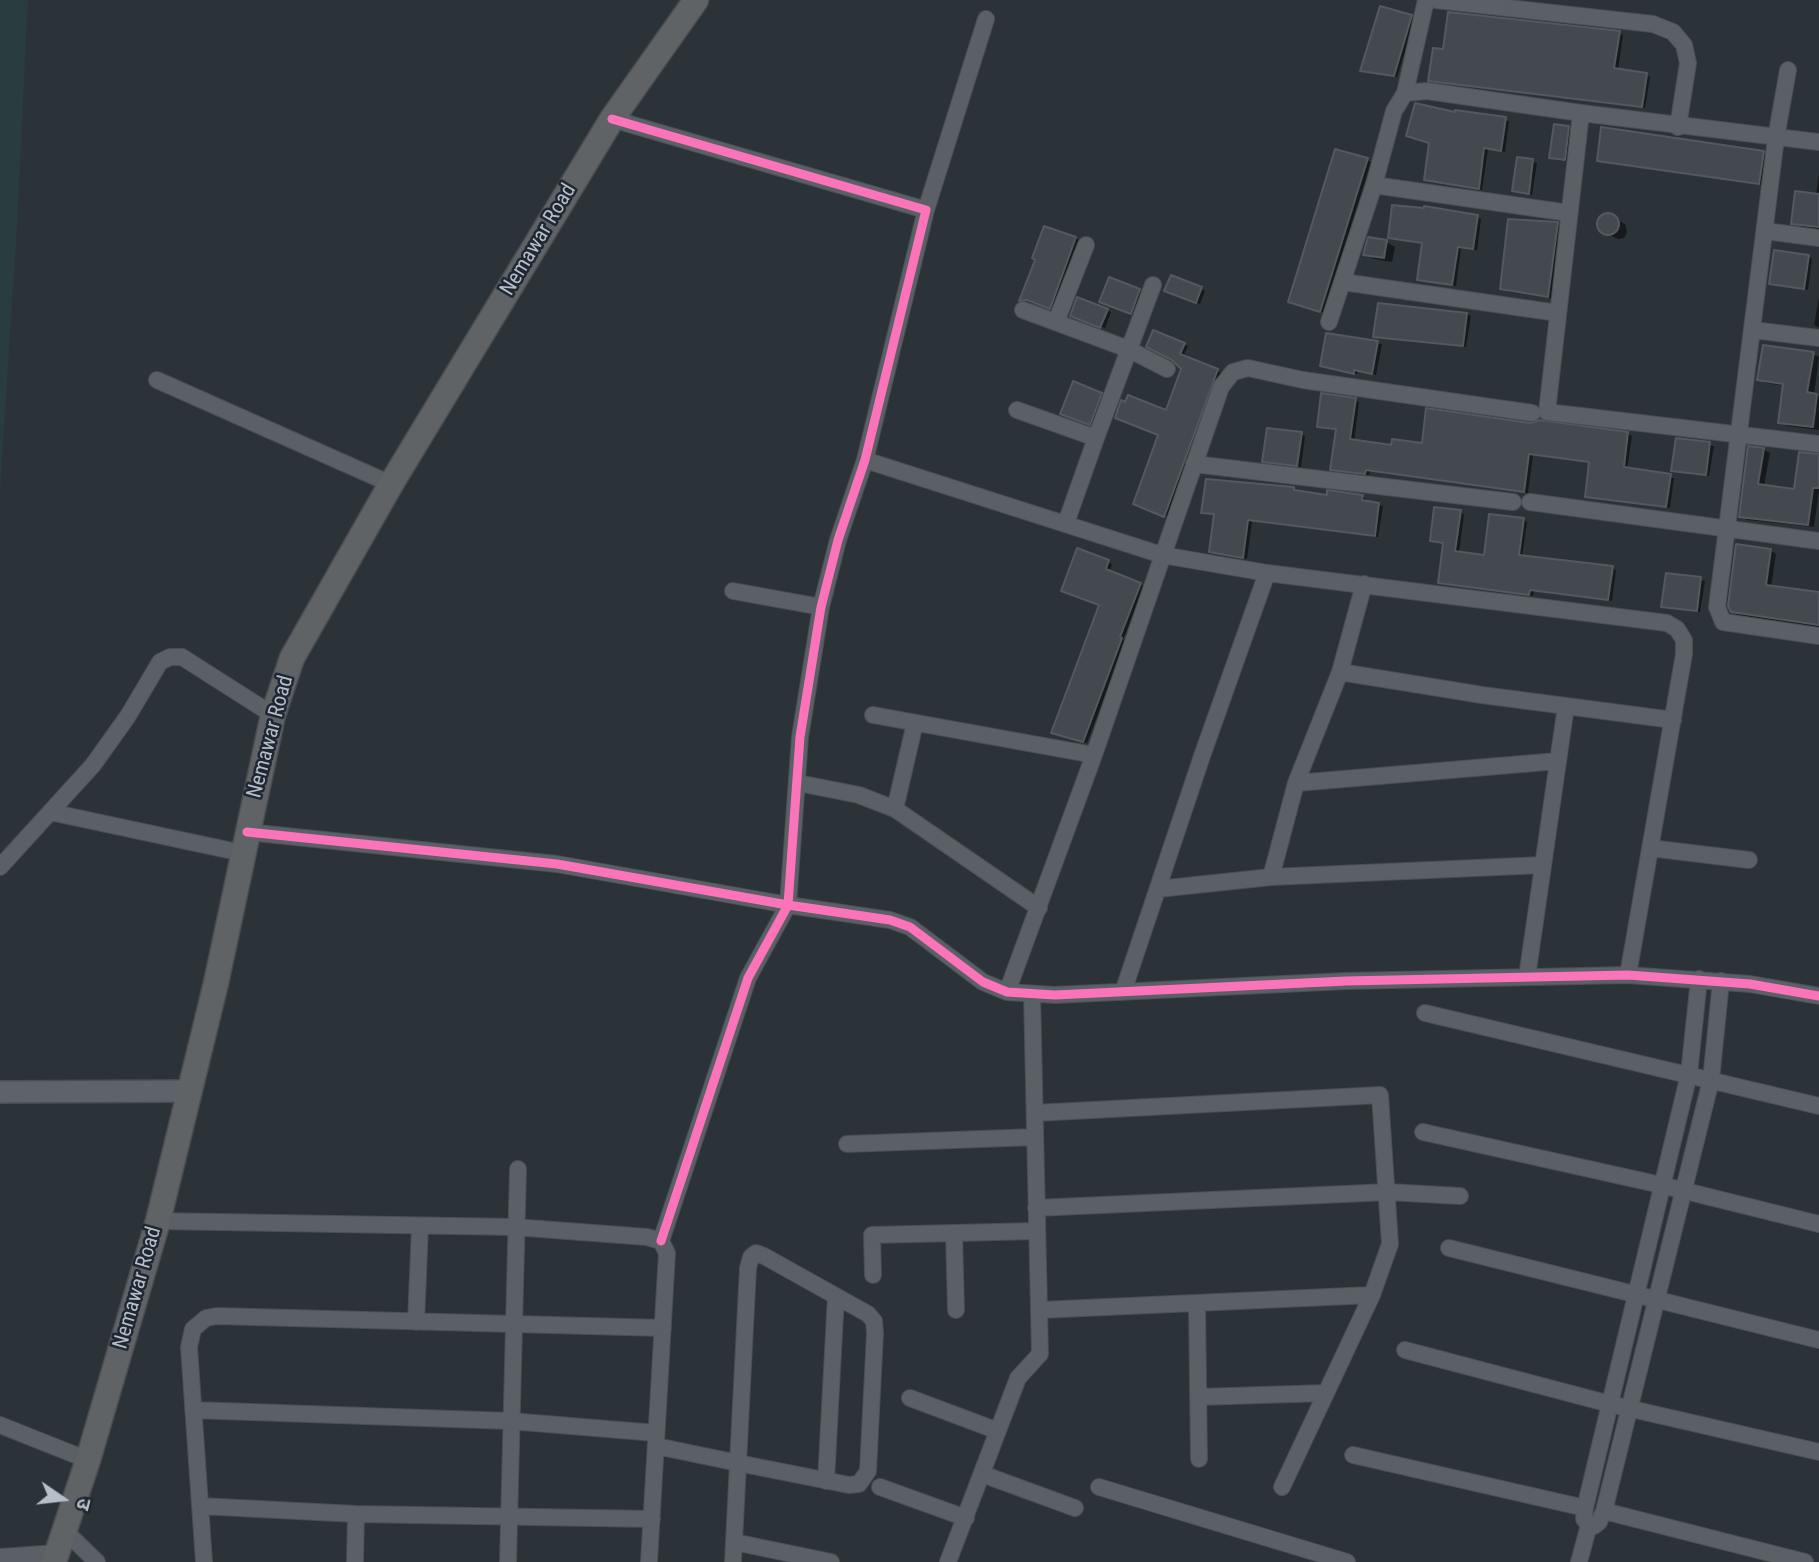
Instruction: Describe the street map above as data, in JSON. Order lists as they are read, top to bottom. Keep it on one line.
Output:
{"streets":{"highway":["Nemawar Road"]},"north":"right"}
